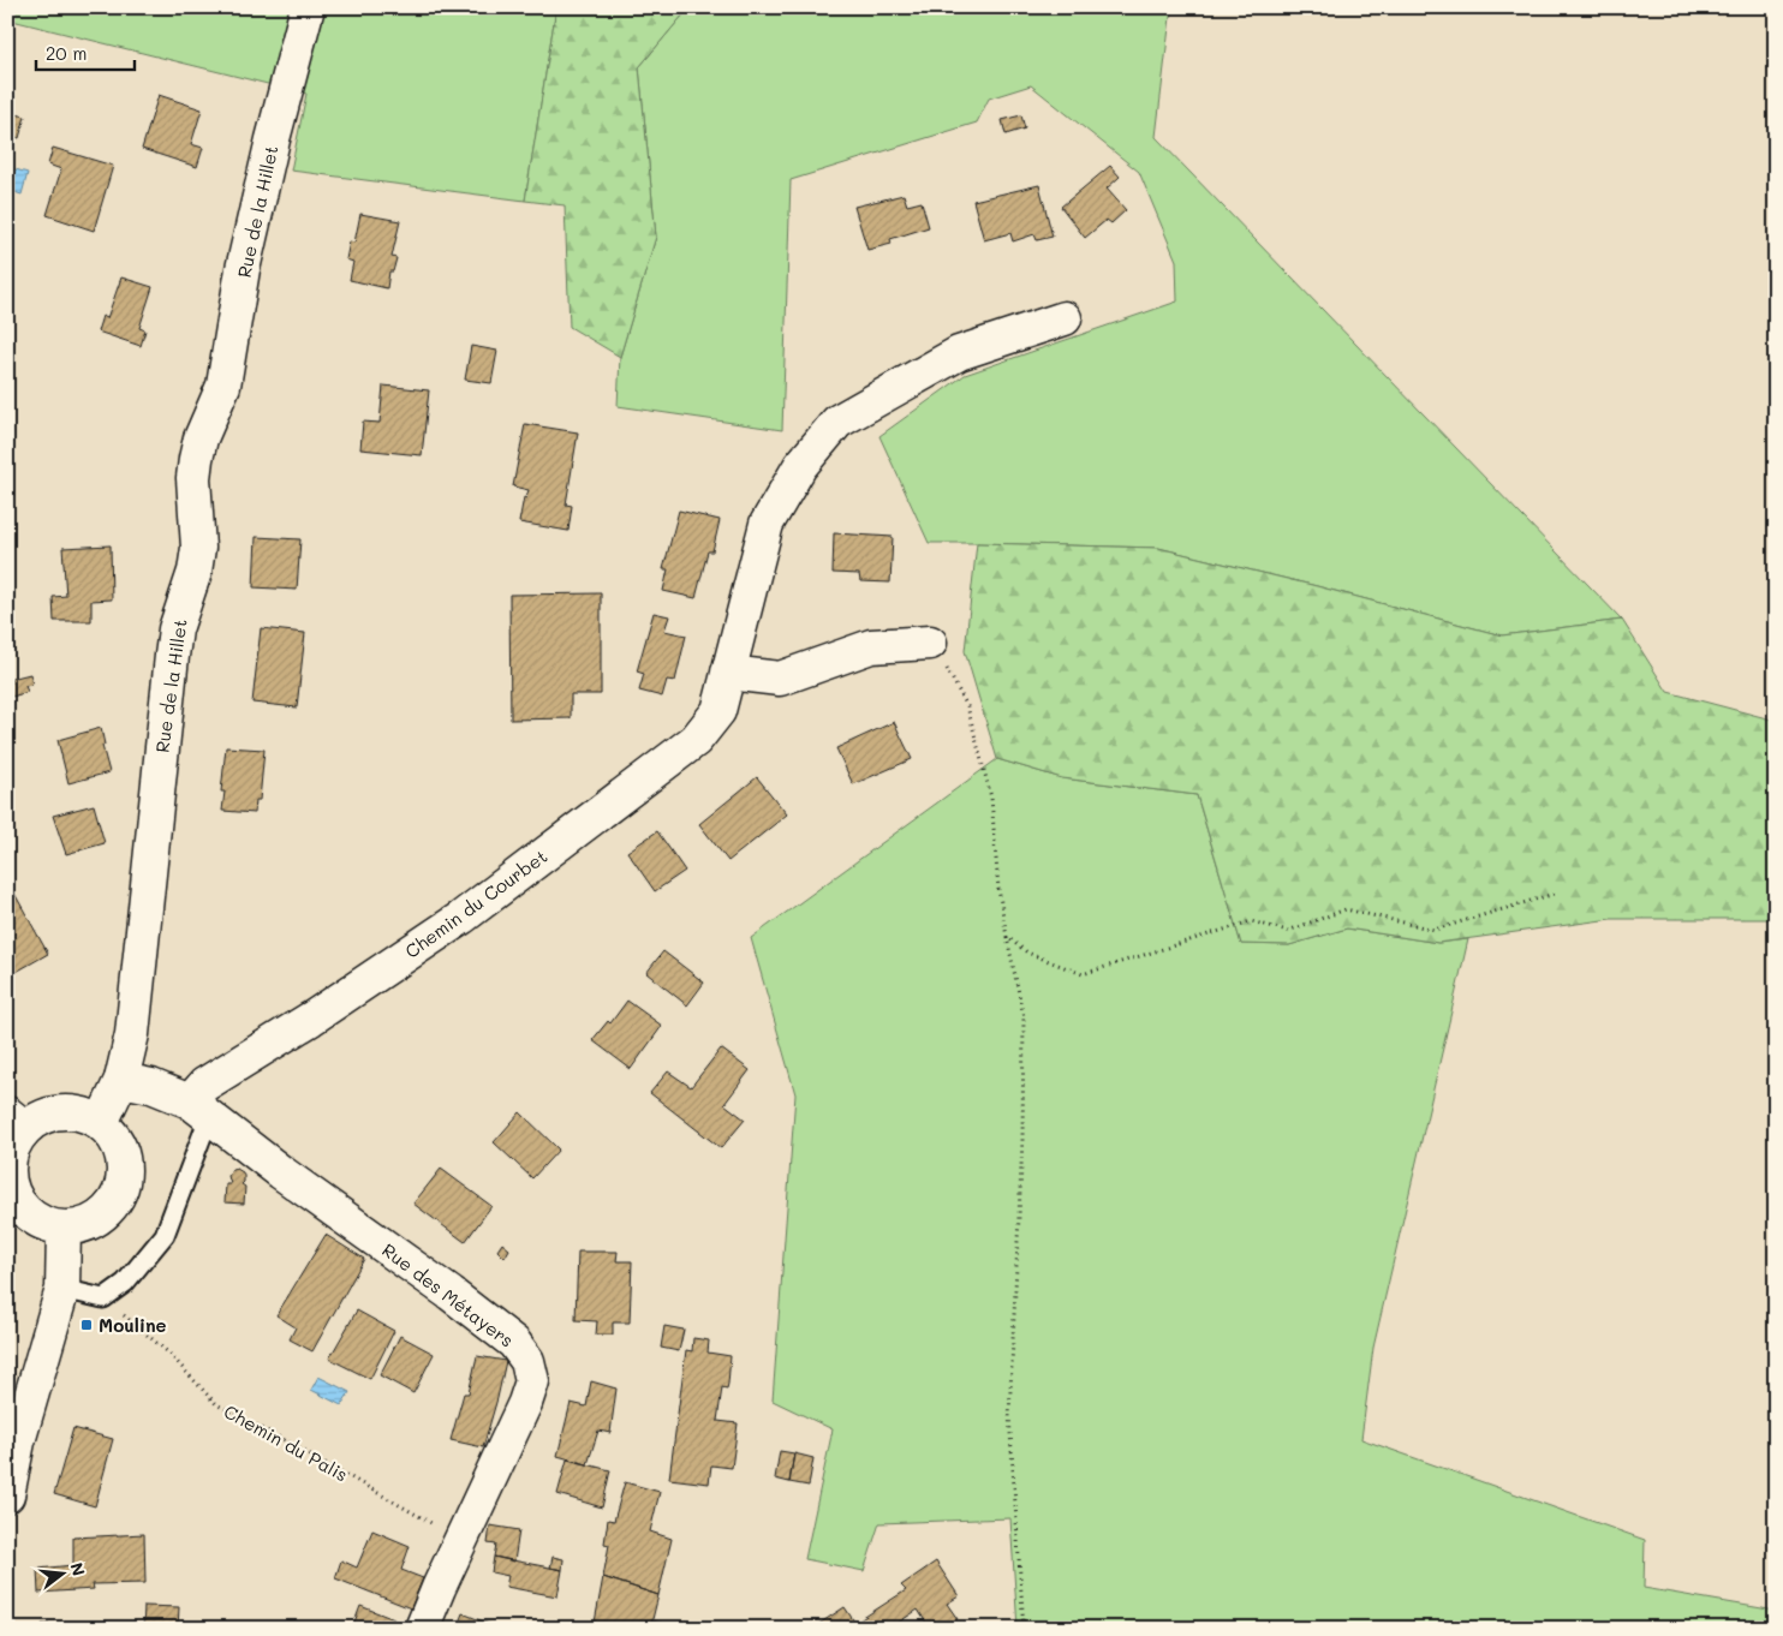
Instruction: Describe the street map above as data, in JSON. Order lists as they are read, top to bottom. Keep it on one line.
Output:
{"streets":{"street":["Rue de la Hillet","Chemin du Courbet","Rue des Métayers"],"path":["Chemin du Palis"]},"crossings":[["Rue de la Hillet","Rue des Métayers"],["Chemin du Courbet","Rue des Métayers"],["Rue des Métayers","Chemin du Palis"]],"places":{"transit":["Mouline"]},"scale_bar":"20 m","north":"right"}
